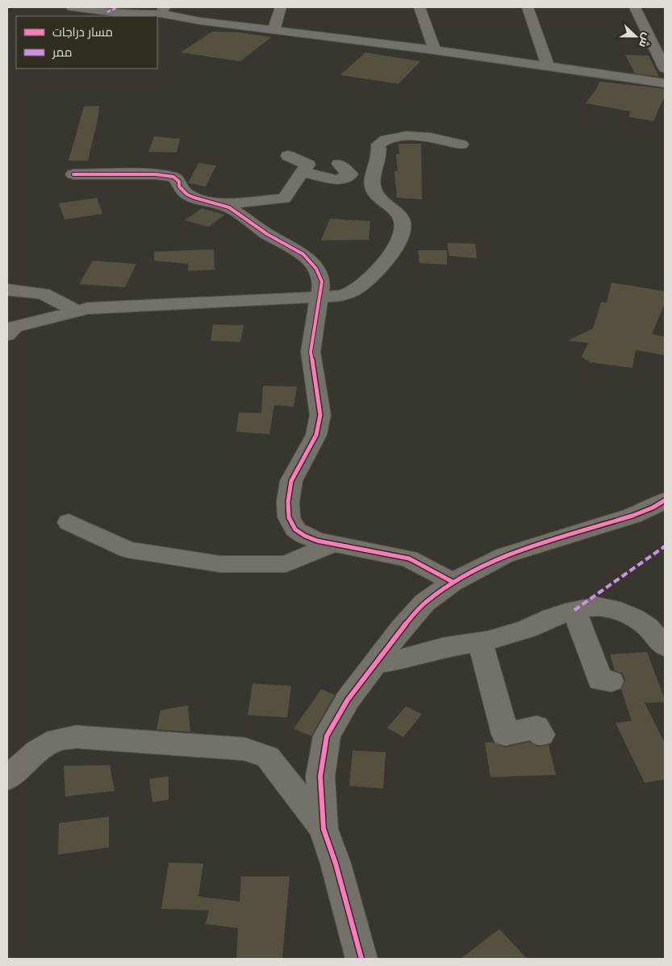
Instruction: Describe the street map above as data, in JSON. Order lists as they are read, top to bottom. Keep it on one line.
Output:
{"legend":["مسار دراجات","ممر"],"north":"right"}
